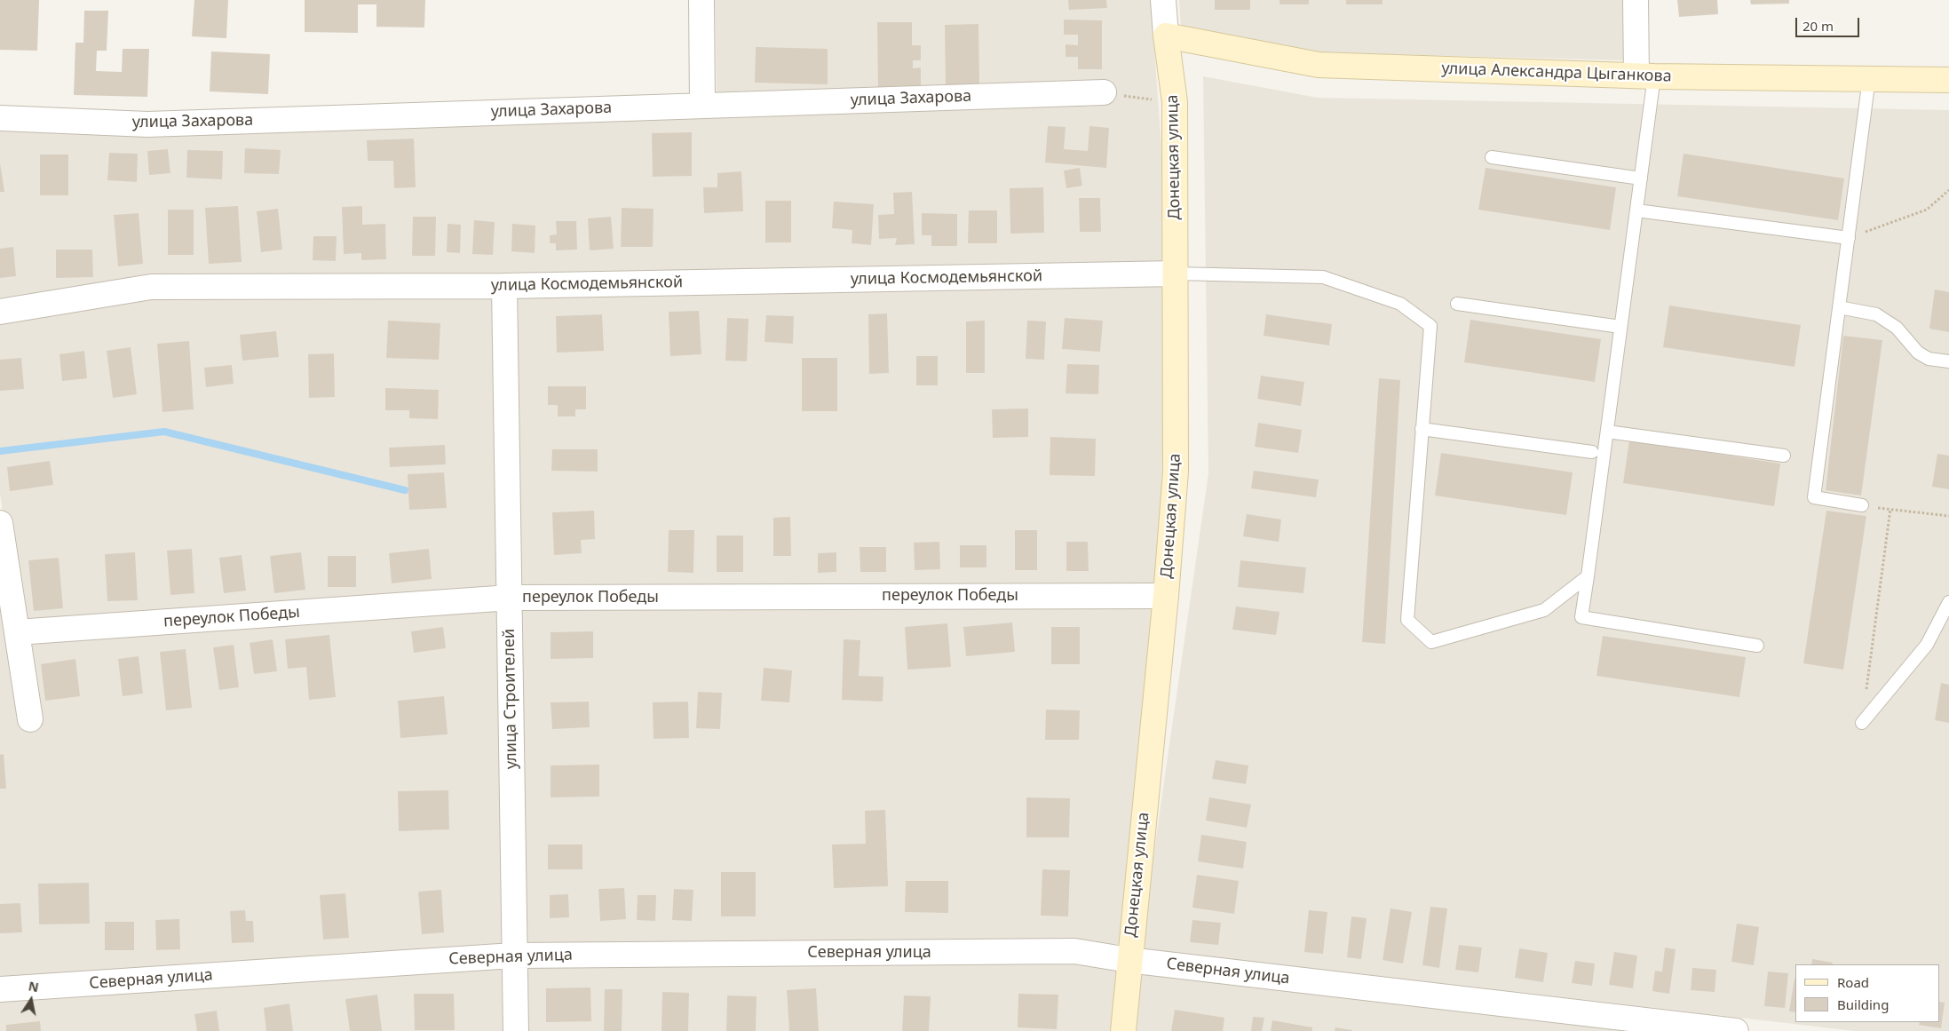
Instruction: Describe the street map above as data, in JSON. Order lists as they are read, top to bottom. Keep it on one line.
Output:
{"streets":{"street":["улица Александра Цыганкова","улица Захарова","Донецкая улица","улица Космодемьянской","переулок Победы","улица Строителей","Северная улица"]},"crossings":[["улица Александра Цыганкова","Донецкая улица"],["Донецкая улица","улица Космодемьянской"],["Донецкая улица","переулок Победы"],["Донецкая улица","Северная улица"],["улица Космодемьянской","улица Строителей"],["переулок Победы","улица Строителей"],["улица Строителей","Северная улица"]],"legend":["Road","Building"],"scale_bar":"20 m","north":"top"}
